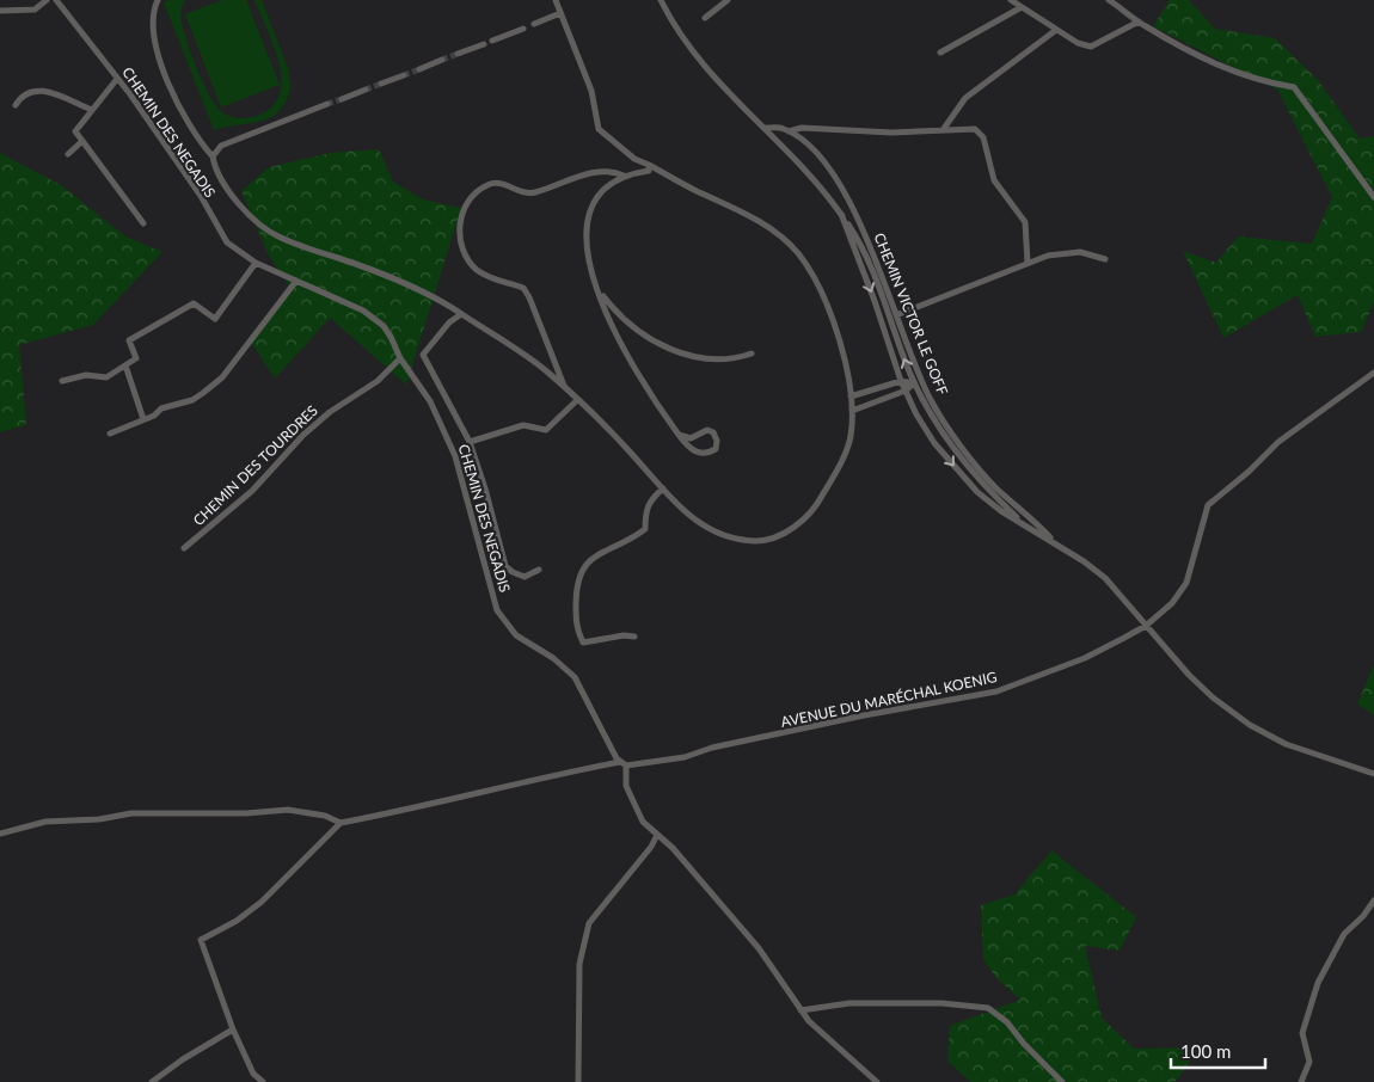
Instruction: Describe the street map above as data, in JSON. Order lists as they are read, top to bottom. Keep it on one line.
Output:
{"streets":{"street":["CHEMIN DES NEGADIS","CHEMIN VICTOR LE GOFF","CHEMIN DES TOURDRES","AVENUE DU MARÉCHAL KOENIG"]},"crossings":[["CHEMIN DES NEGADIS","CHEMIN DES TOURDRES"],["CHEMIN DES NEGADIS","AVENUE DU MARÉCHAL KOENIG"]],"scale_bar":"100 m"}
